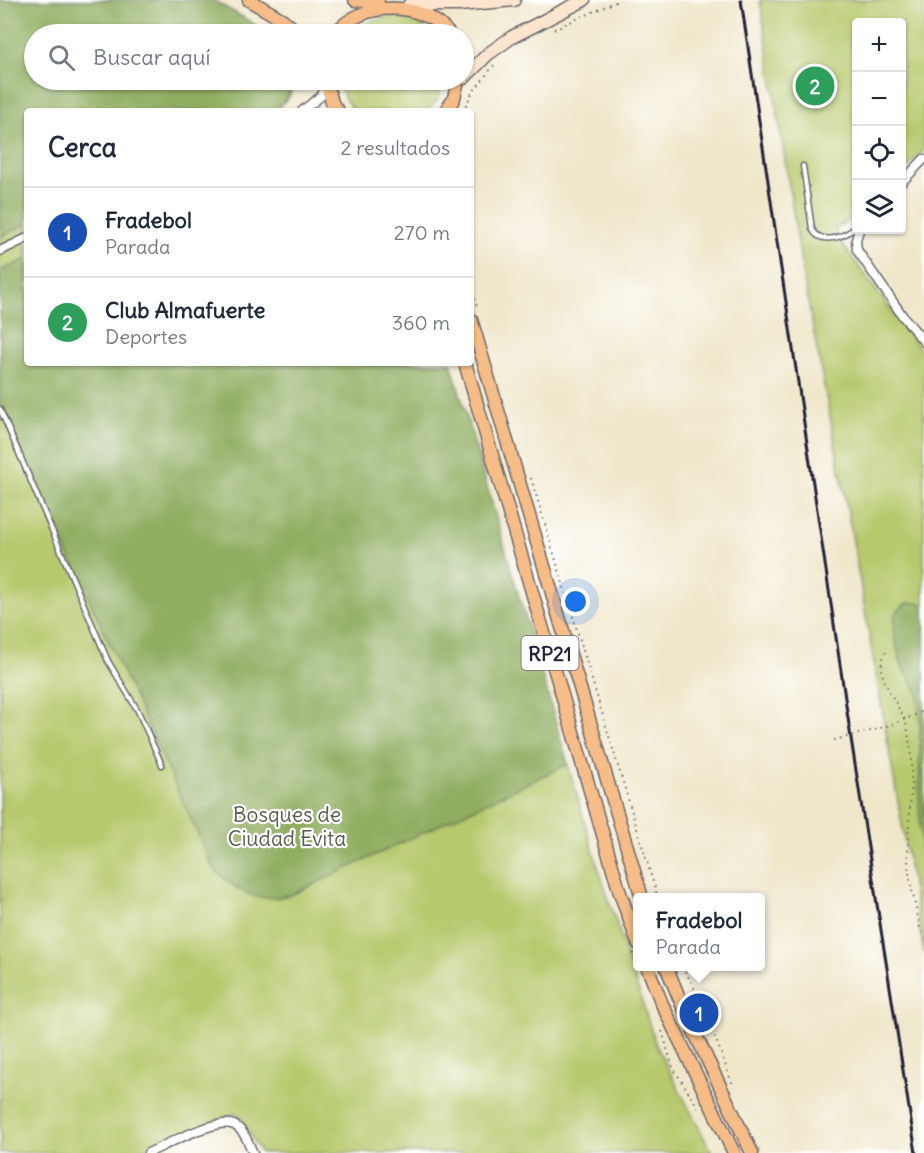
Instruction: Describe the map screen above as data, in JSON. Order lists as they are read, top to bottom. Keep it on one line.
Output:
{"streets":{"main road":["RP21"]},"parks":["Bosques de Ciudad Evita"],"page":{"map_buttons":["+","−"],"search":"Buscar aquí","pins":["2","1"],"heading":["Cerca","2 resultados"],"list":[{"mark":"1","name":"Fradebol","note":"Parada","value":"270 m"},{"mark":"2","name":"Club Almafuerte","note":"Deportes","value":"360 m"}],"popup":["Fradebol","Parada"]}}
